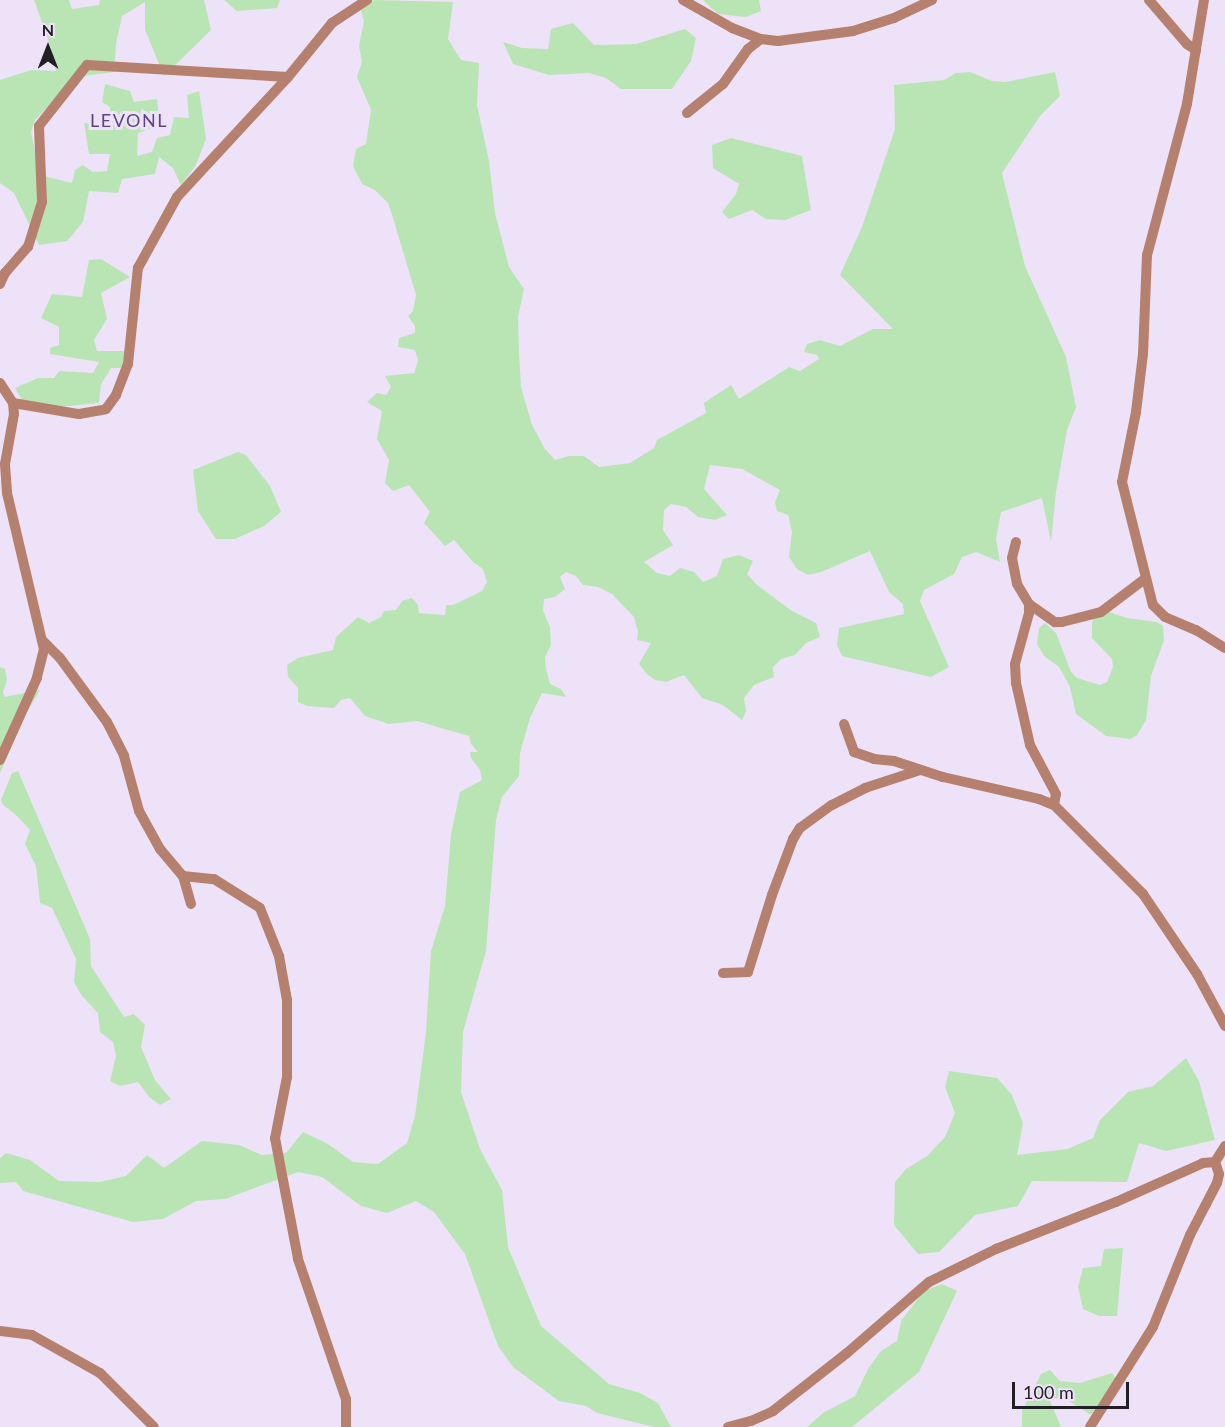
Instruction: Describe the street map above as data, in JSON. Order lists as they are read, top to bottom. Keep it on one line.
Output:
{"districts":["LEVONL"],"scale_bar":"100 m","north":"top"}
